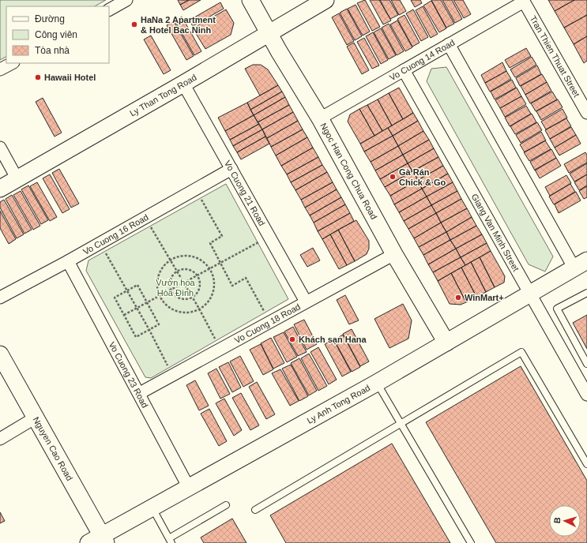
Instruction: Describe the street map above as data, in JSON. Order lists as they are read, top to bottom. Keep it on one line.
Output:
{"streets":{"street":["Tran Thien Thuat Street","Vo Cuong 14 Road","Ly Than Tong Road","Ngoc Han Cong Chua Road","Vo Cuong 21 Road","Giang Van Minh Street","Vo Cuong 16 Road","Vo Cuong 18 Road","Vo Cuong 23 Road","Ly Anh Tong Road","Nguyen Cao Road"]},"crossings":[["Tran Thien Thuat Street","Vo Cuong 14 Road"],["Vo Cuong 14 Road","Ngoc Han Cong Chua Road"],["Vo Cuong 14 Road","Giang Van Minh Street"],["Ly Than Tong Road","Ngoc Han Cong Chua Road"],["Ly Than Tong Road","Vo Cuong 21 Road"],["Ngoc Han Cong Chua Road","Vo Cuong 18 Road"],["Ngoc Han Cong Chua Road","Ly Anh Tong Road"],["Vo Cuong 21 Road","Vo Cuong 16 Road"],["Vo Cuong 21 Road","Vo Cuong 18 Road"],["Giang Van Minh Street","Ly Anh Tong Road"],["Vo Cuong 16 Road","Vo Cuong 23 Road"],["Vo Cuong 18 Road","Vo Cuong 23 Road"],["Vo Cuong 23 Road","Ly Anh Tong Road"],["Ly Anh Tong Road","Nguyen Cao Road"]],"parks":["Vườn hoa Hòa Đình"],"places":["HaNa 2 Apartment & Hotel Bac Ninh","Hawaii Hotel","Gà Rán Chick & Go","WinMart+","Khách sạn Hana"],"legend":["Đường","Công viên","Tòa nhà"],"north":"left"}
